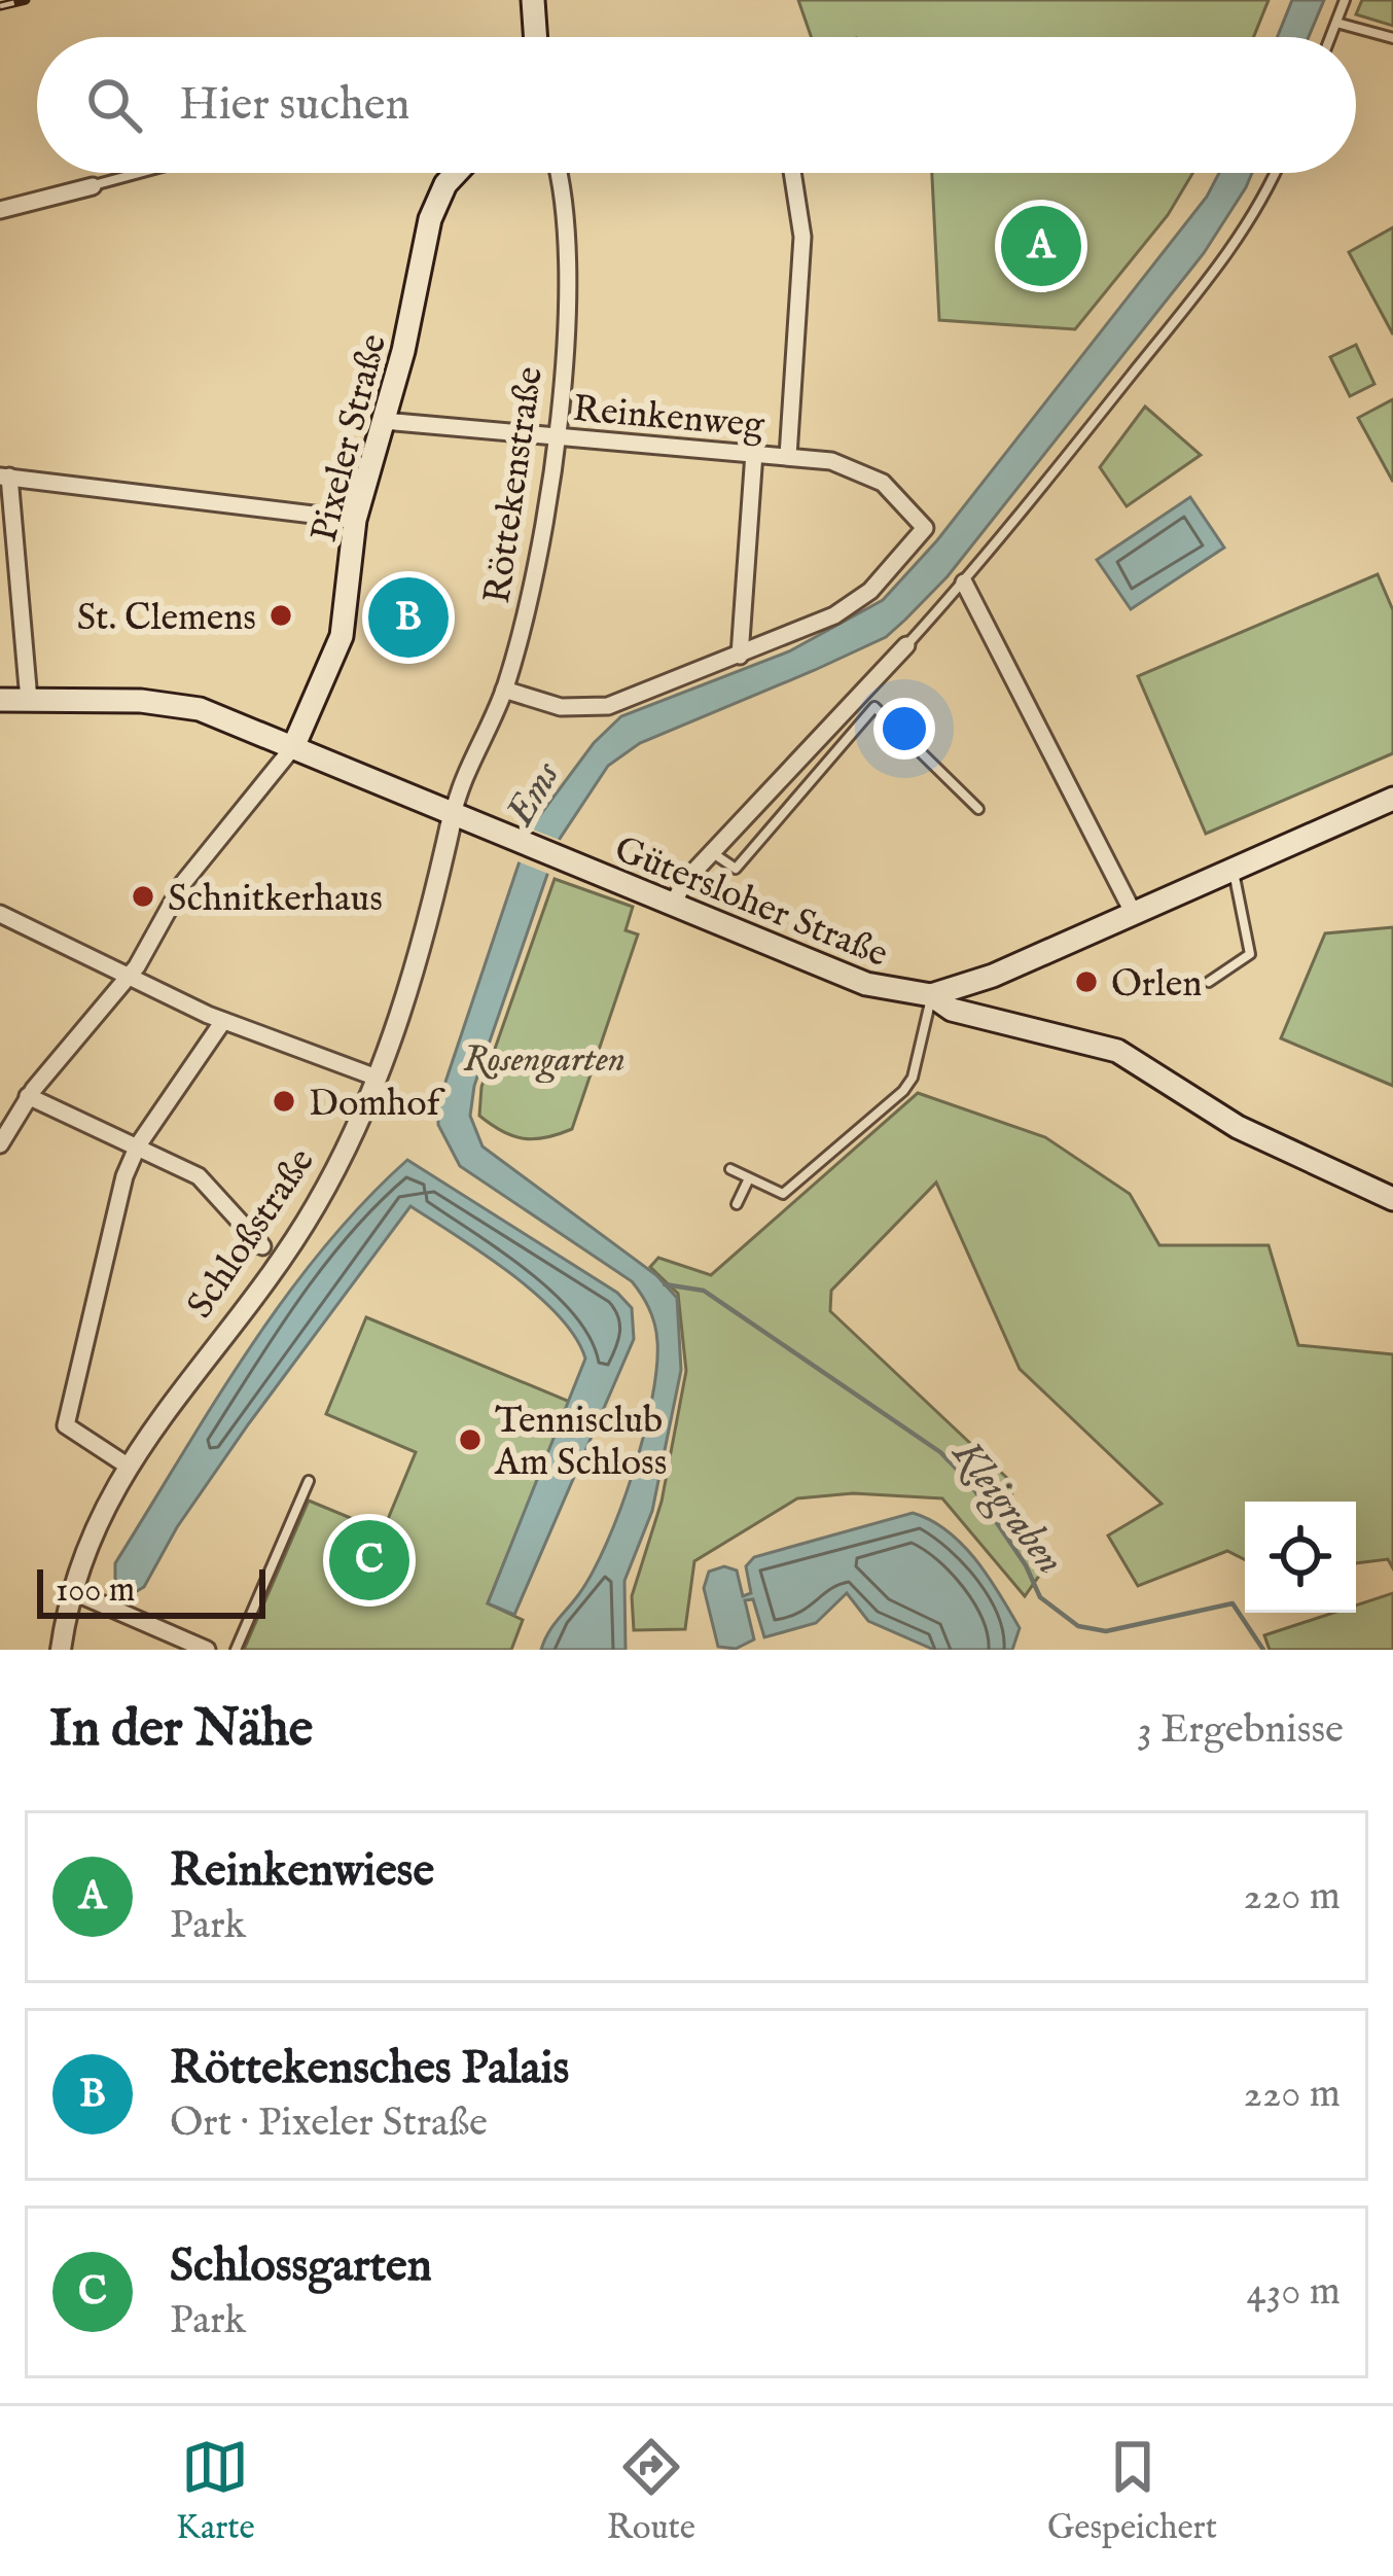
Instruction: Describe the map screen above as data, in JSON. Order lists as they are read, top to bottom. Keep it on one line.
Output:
{"streets":{"main road":["Pixeler Straße","Gütersloher Straße"],"street":["Reinkenweg","Röttekenstraße","Schloßstraße"]},"crossings":[["Reinkenweg","Pixeler Straße"],["Reinkenweg","Röttekenstraße"],["Pixeler Straße","Gütersloher Straße"],["Röttekenstraße","Gütersloher Straße"],["Röttekenstraße","Schloßstraße"],["Gütersloher Straße","Schloßstraße"]],"water":["Ems","Kleigraben"],"parks":["Rosengarten"],"places":["St. Clemens","Schnitkerhaus","Orlen","Domhof","Tennisclub Am Schloss"],"scale_bar":"100 m","page":{"search":"Hier suchen","pins":["A","B","C"],"scale":"100 m","heading":["In der Nähe","3 Ergebnisse"],"list":[{"mark":"A","name":"Reinkenwiese","note":"Park","value":"220 m"},{"mark":"B","name":"Röttekensches Palais","note":"Ort · Pixeler Straße","value":"220 m"},{"mark":"C","name":"Schlossgarten","note":"Park","value":"430 m"}],"nav":["Karte","Route","Gespeichert"]}}
